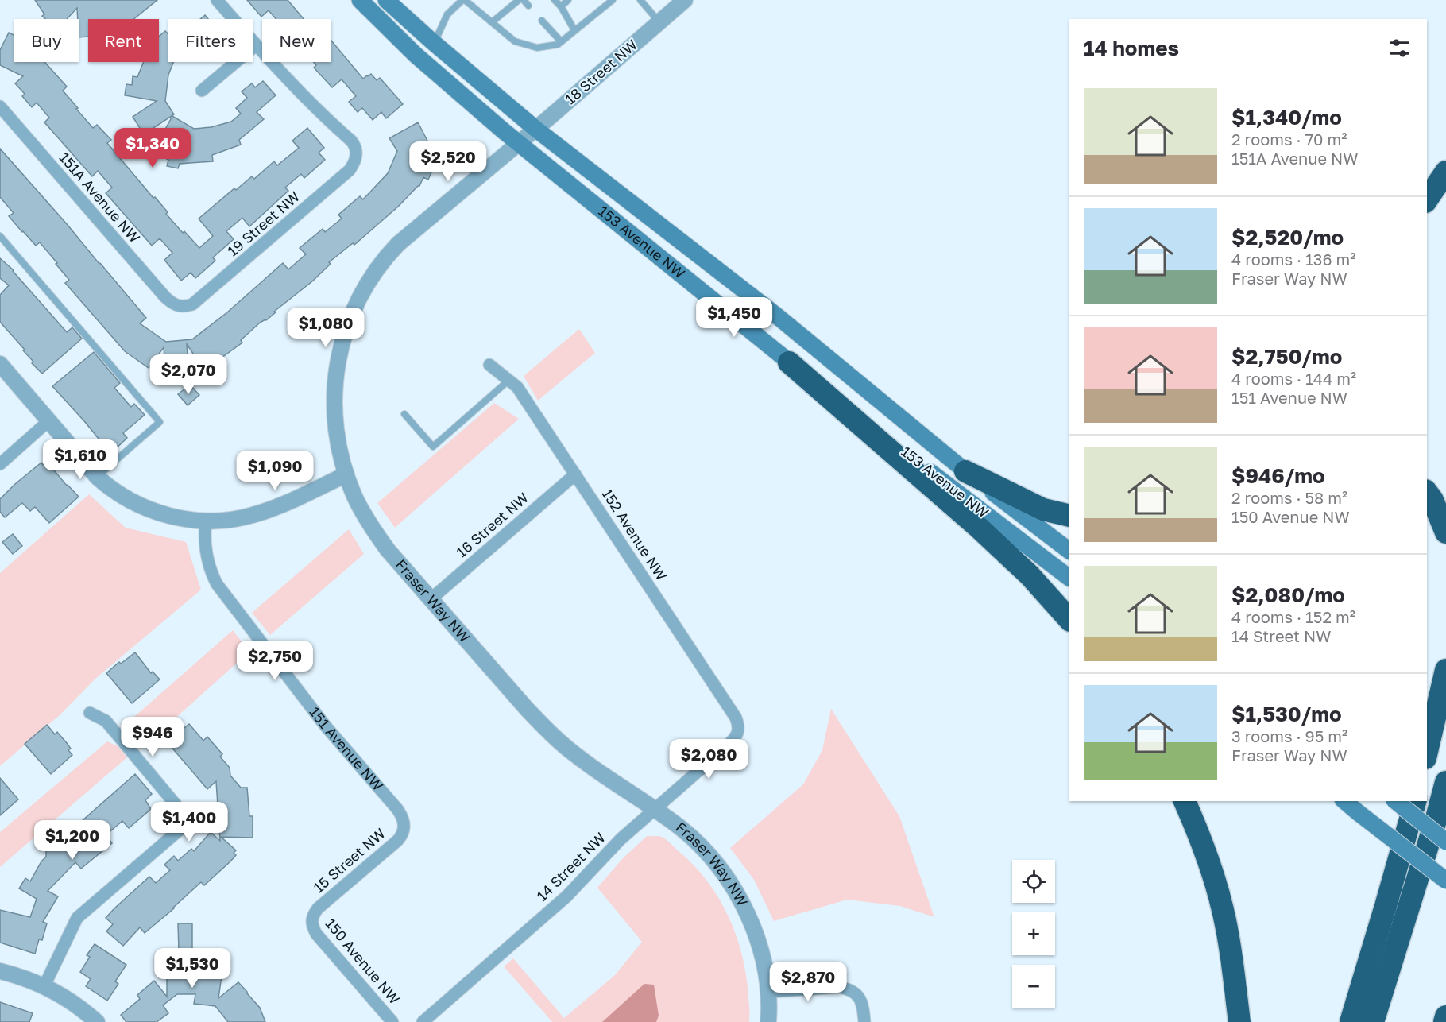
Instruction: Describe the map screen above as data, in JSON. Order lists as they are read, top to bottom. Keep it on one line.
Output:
{"streets":{"main road":["153 Avenue NW"],"street":["18 Street NW","151A Avenue NW","19 Street NW","16 Street NW","152 Avenue NW","Fraser Way NW","151 Avenue NW","15 Street NW","14 Street NW","150 Avenue NW"]},"crossings":[["18 Street NW","153 Avenue NW"],["18 Street NW","Fraser Way NW"],["151A Avenue NW","19 Street NW"],["153 Avenue NW","Fraser Way NW"],["16 Street NW","152 Avenue NW"],["16 Street NW","Fraser Way NW"],["152 Avenue NW","14 Street NW"],["Fraser Way NW","14 Street NW"],["151 Avenue NW","15 Street NW"],["15 Street NW","150 Avenue NW"]],"page":{"chip":["Buy","Rent","Filters","New"],"heading":"14 homes","list":[{"name":"$1,340/mo","note":"2 rooms · 70 m² · 151A Avenue NW"},{"name":"$2,520/mo","note":"4 rooms · 136 m² · Fraser Way NW"},{"name":"$2,750/mo","note":"4 rooms · 144 m² · 151 Avenue NW"},{"name":"$946/mo","note":"2 rooms · 58 m² · 150 Avenue NW"},{"name":"$2,080/mo","note":"4 rooms · 152 m² · 14 Street NW"},{"name":"$1,530/mo","note":"3 rooms · 95 m² · Fraser Way NW"}],"price":["$1,340","$2,520","$1,450","$1,080","$2,070","$1,610","$1,090","$2,750","$946","$2,080","$1,400","$1,200","$1,530","$2,870"],"map_buttons":["+","−"]}}
